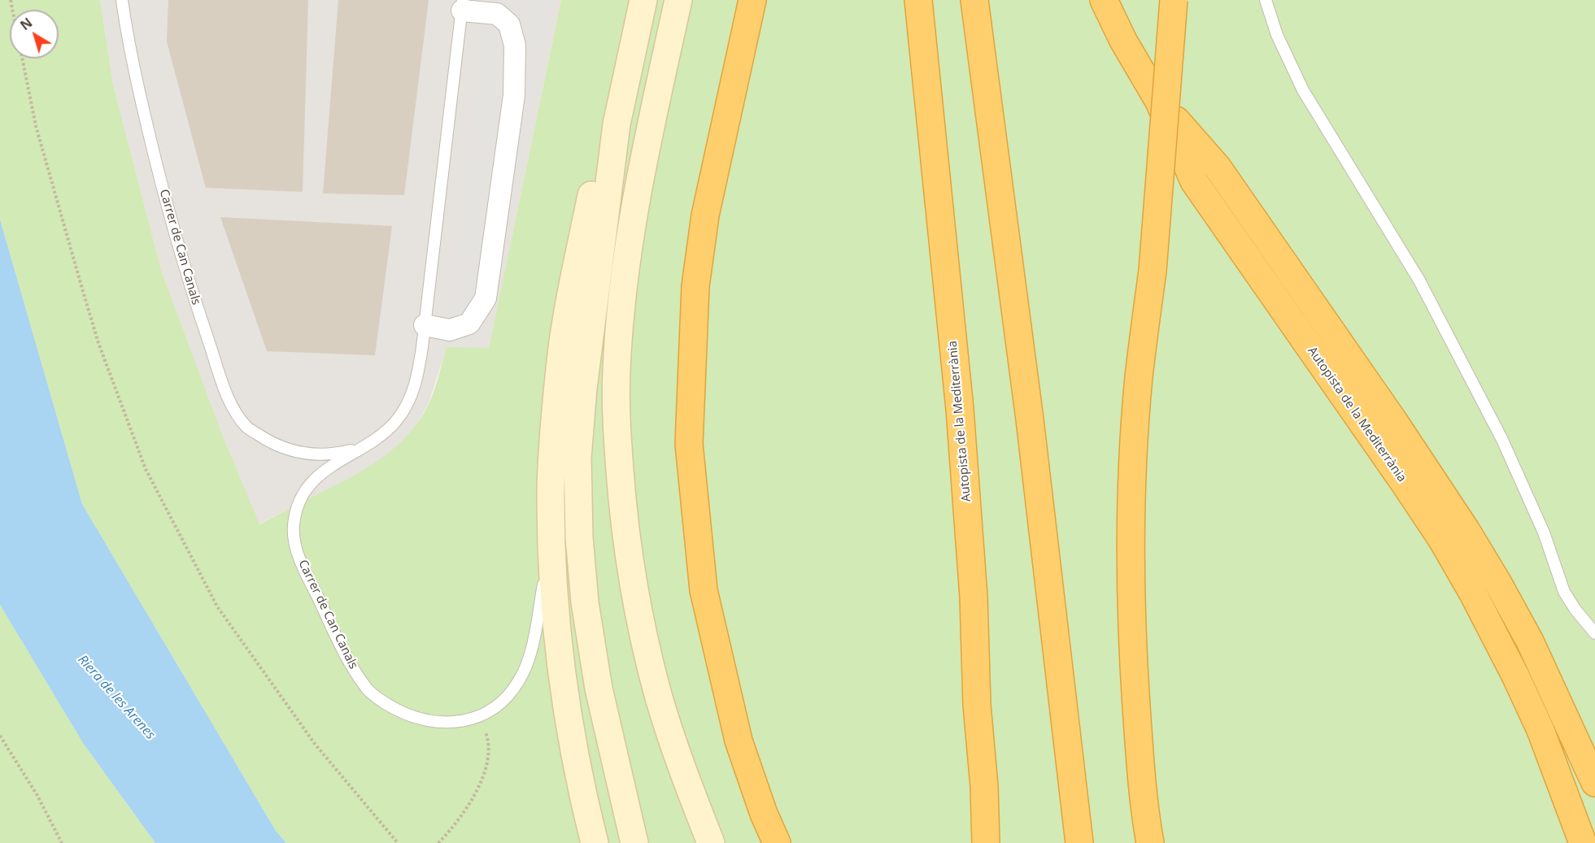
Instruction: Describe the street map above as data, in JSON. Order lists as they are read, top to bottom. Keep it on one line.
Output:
{"streets":{"highway":["Autopista de la Mediterrània"],"lane":["Carrer de Can Canals"]},"water":["Riera de les Arenes"],"north":"top left"}
